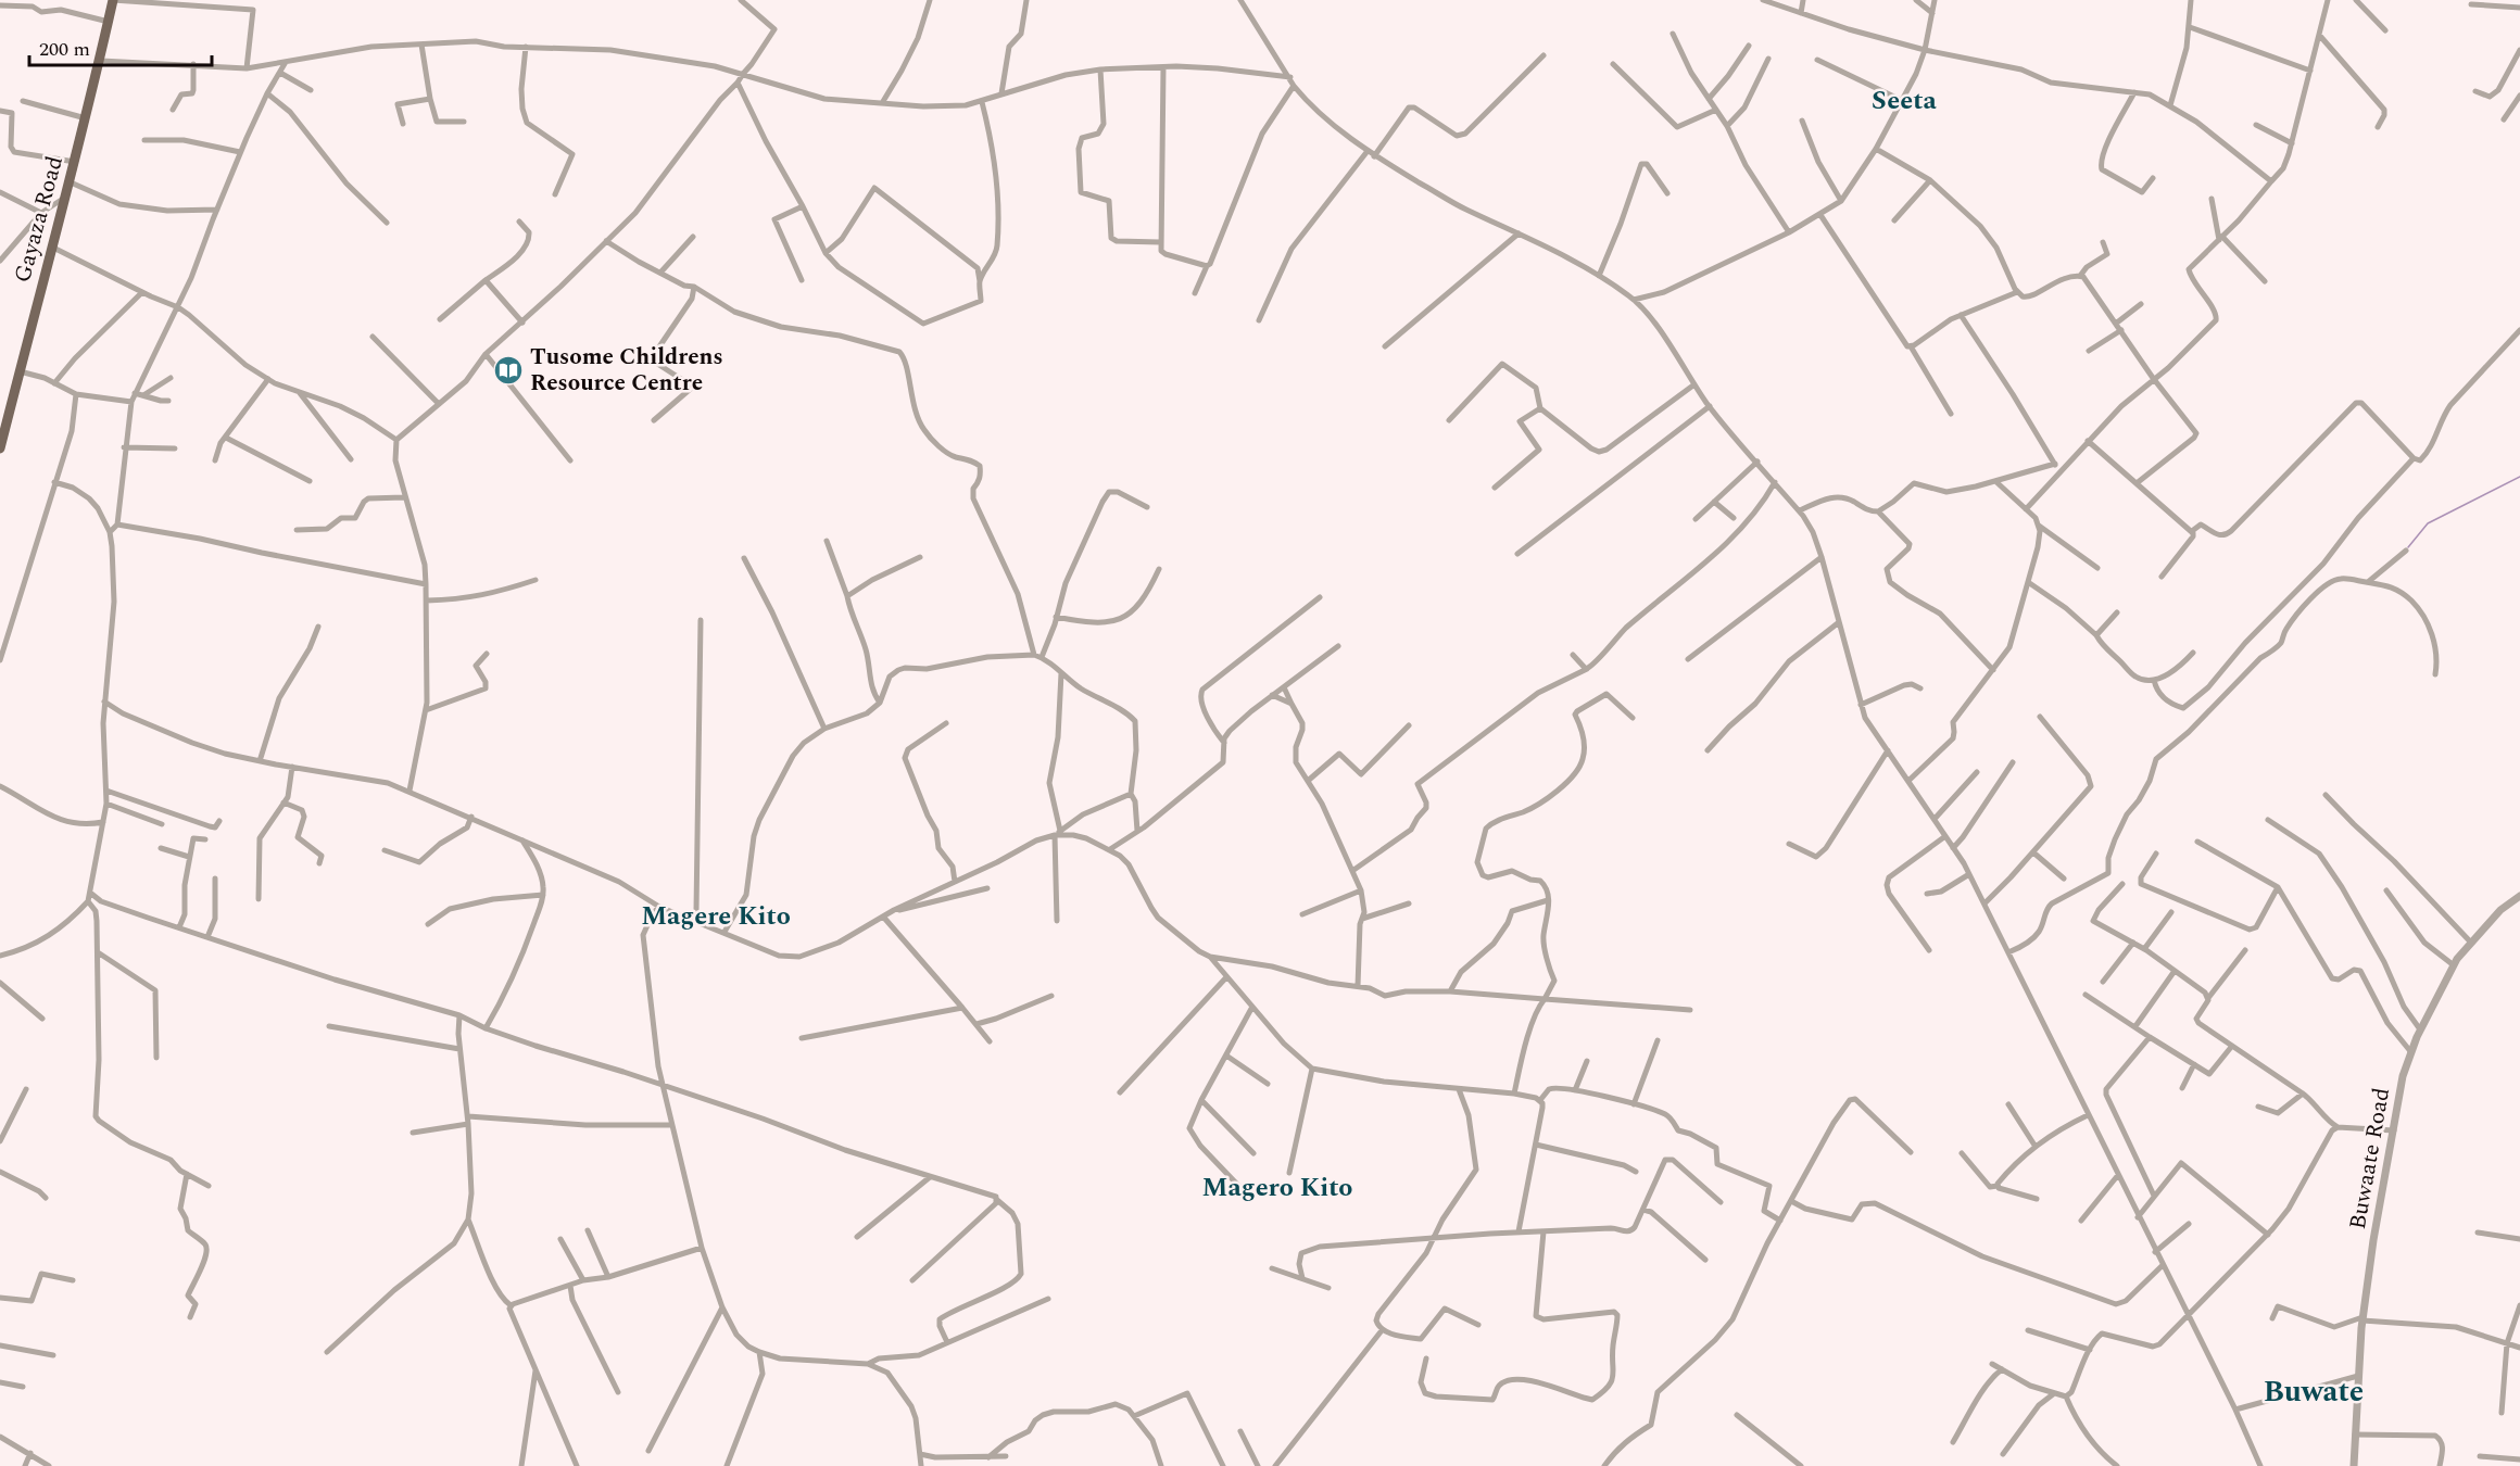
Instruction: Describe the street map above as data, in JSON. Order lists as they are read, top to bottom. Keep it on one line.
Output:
{"streets":{"main road":["Gayaza Road"],"street":["Buwaate Road"]},"districts":["Seeta","Magere Kito","Magero Kito","Buwate"],"places":{"library":["Tusome Childrens Resource Centre"]},"scale_bar":"200 m"}
